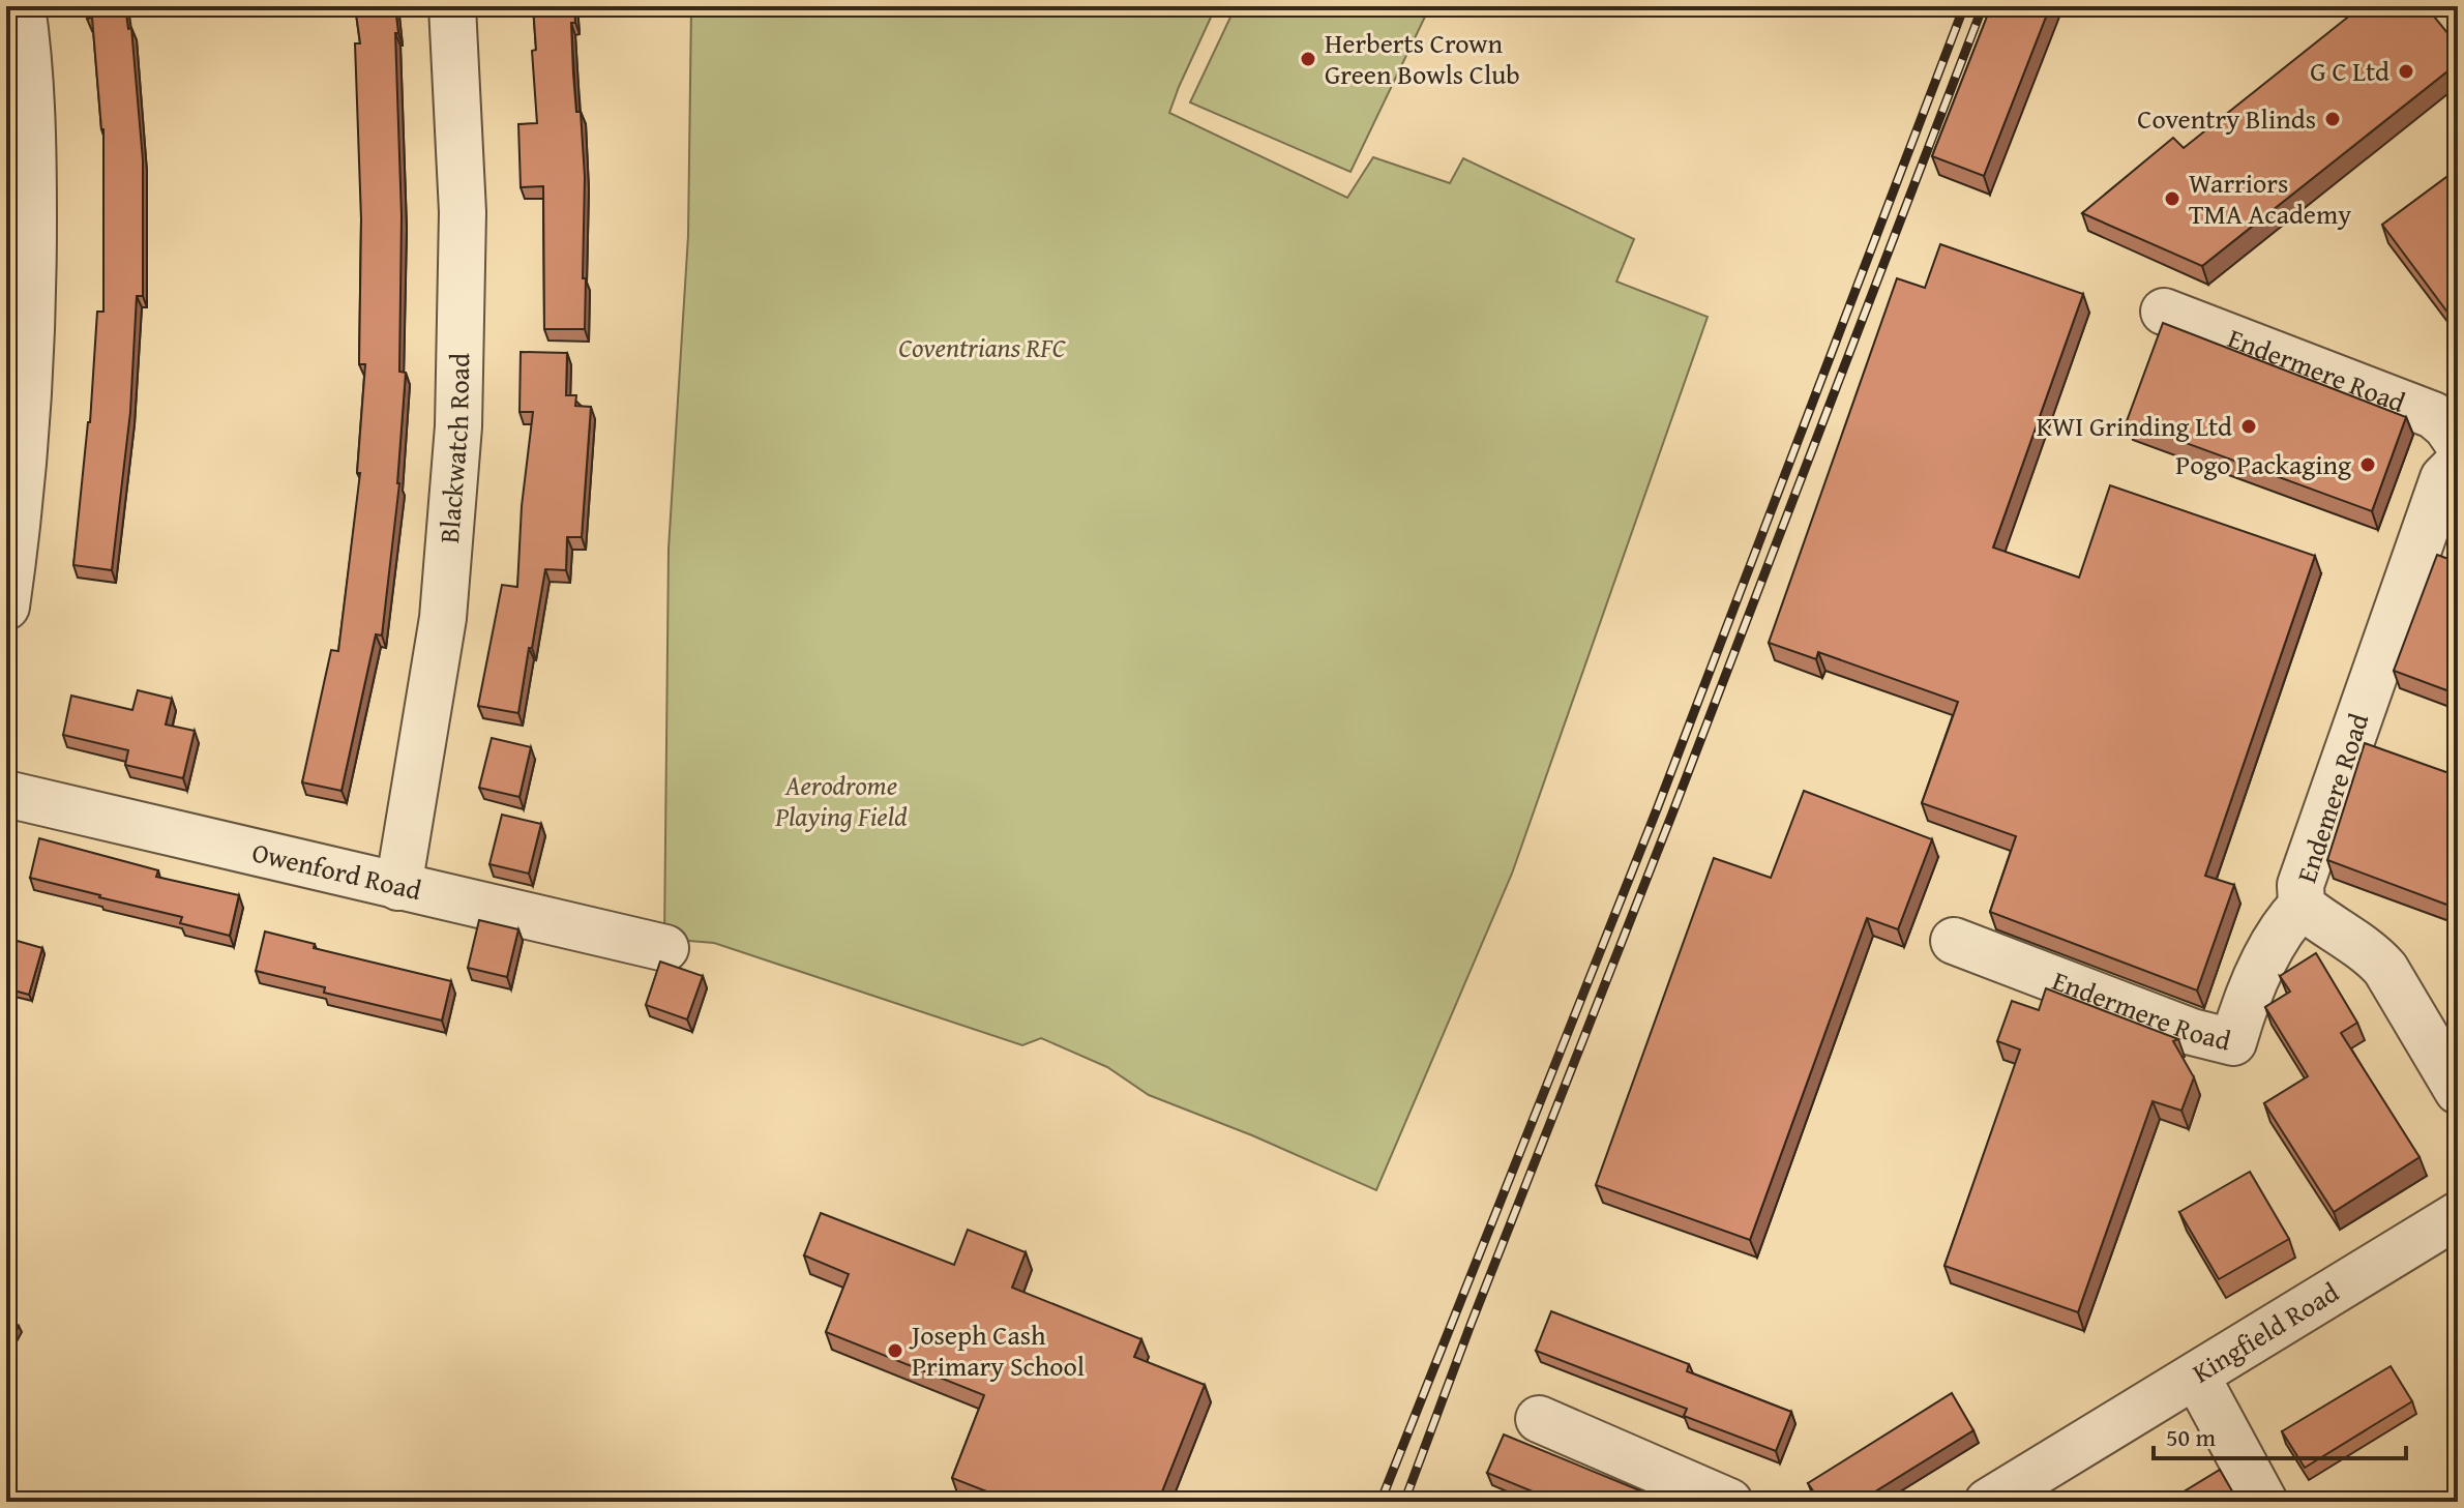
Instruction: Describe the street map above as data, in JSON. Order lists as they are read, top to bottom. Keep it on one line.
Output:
{"streets":{"street":["Endermere Road","Blackwatch Road","Endemere Road","Owenford Road","Kingfield Road"]},"crossings":[["Endermere Road","Endemere Road"],["Blackwatch Road","Owenford Road"]],"parks":["Coventrians RFC","Aerodrome Playing Field"],"places":["Herberts Crown Green Bowls Club","G C Ltd","Coventry Blinds","Warriors TMA Academy","KWI Grinding Ltd","Pogo Packaging","Joseph Cash Primary School"],"scale_bar":"50 m"}
